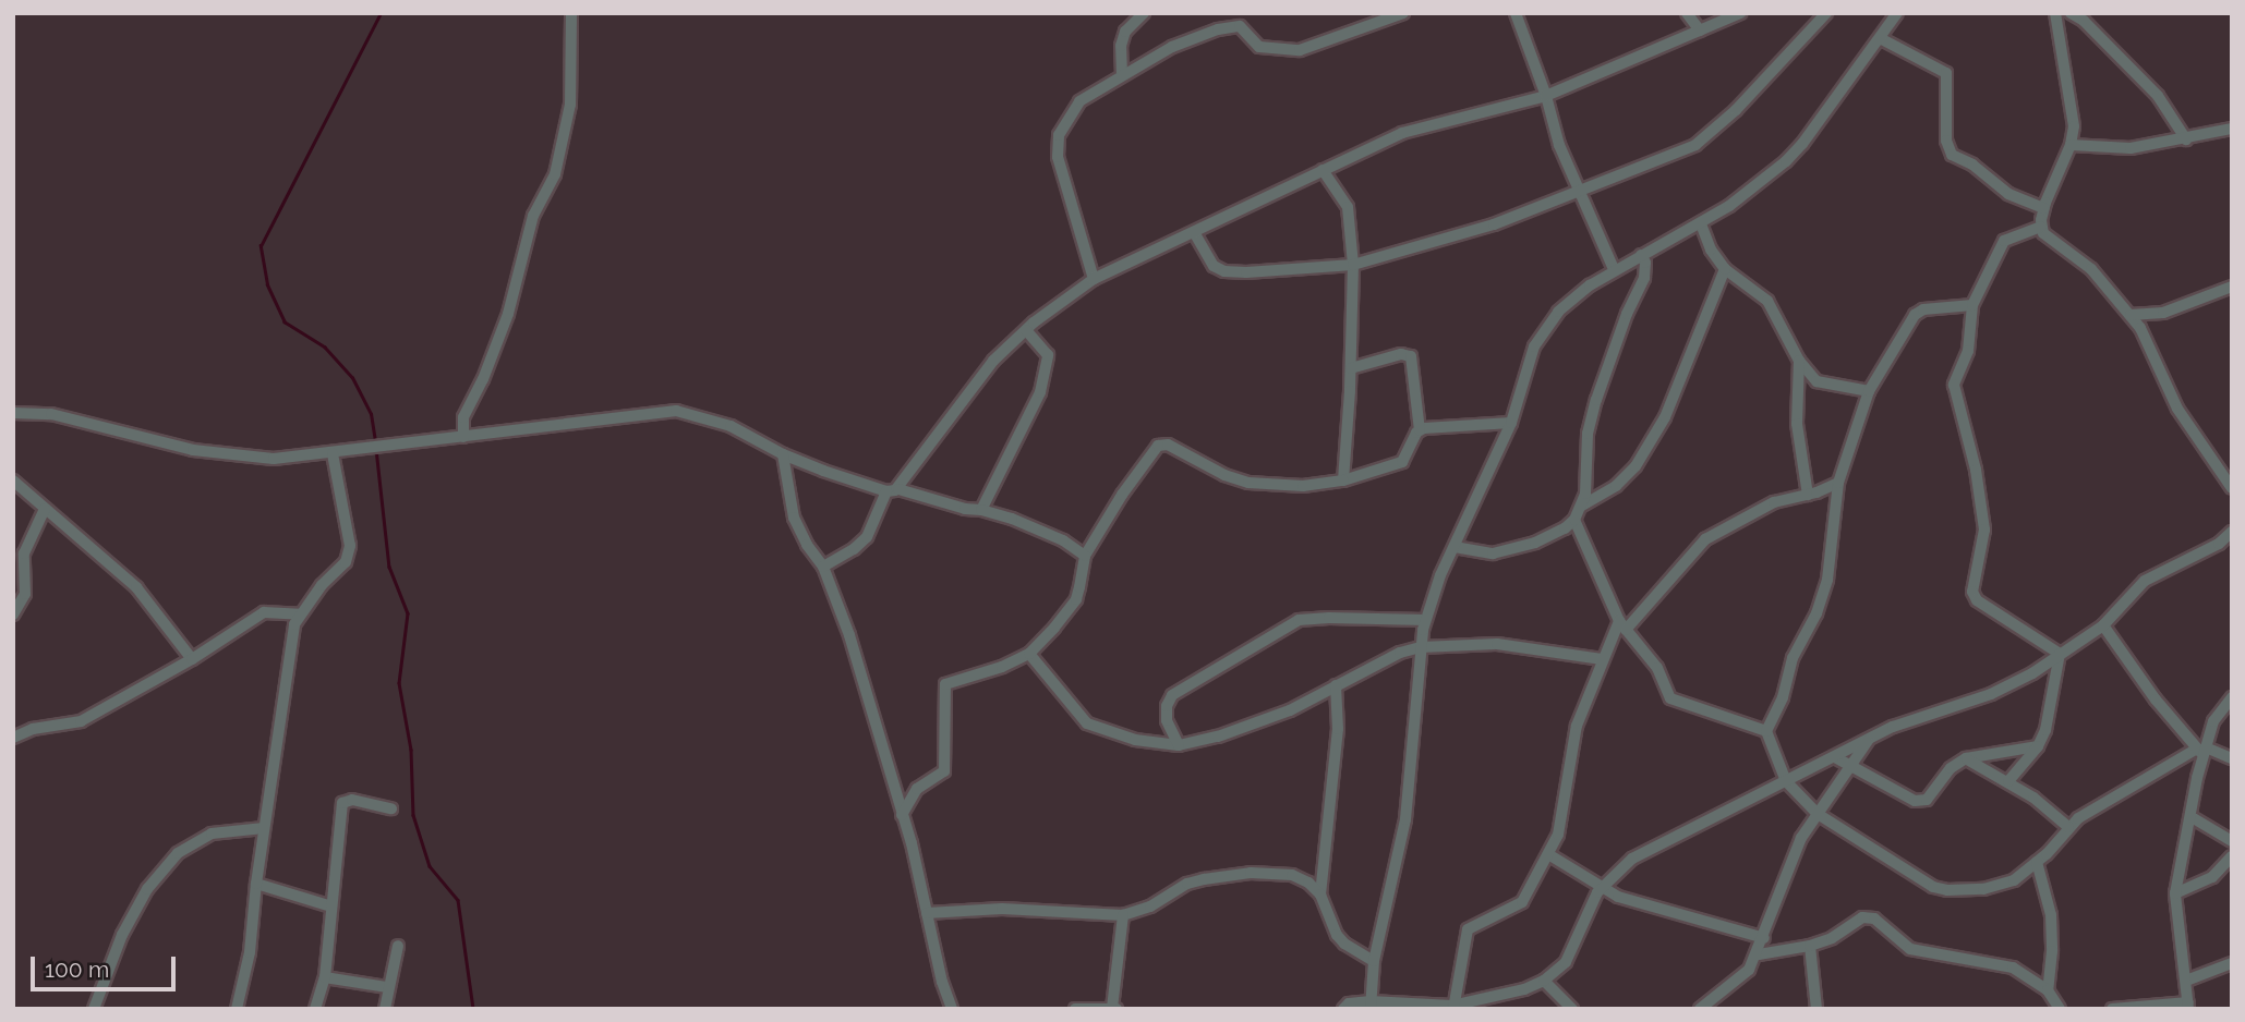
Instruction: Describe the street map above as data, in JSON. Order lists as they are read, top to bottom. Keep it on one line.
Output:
{"scale_bar":"100 m"}
